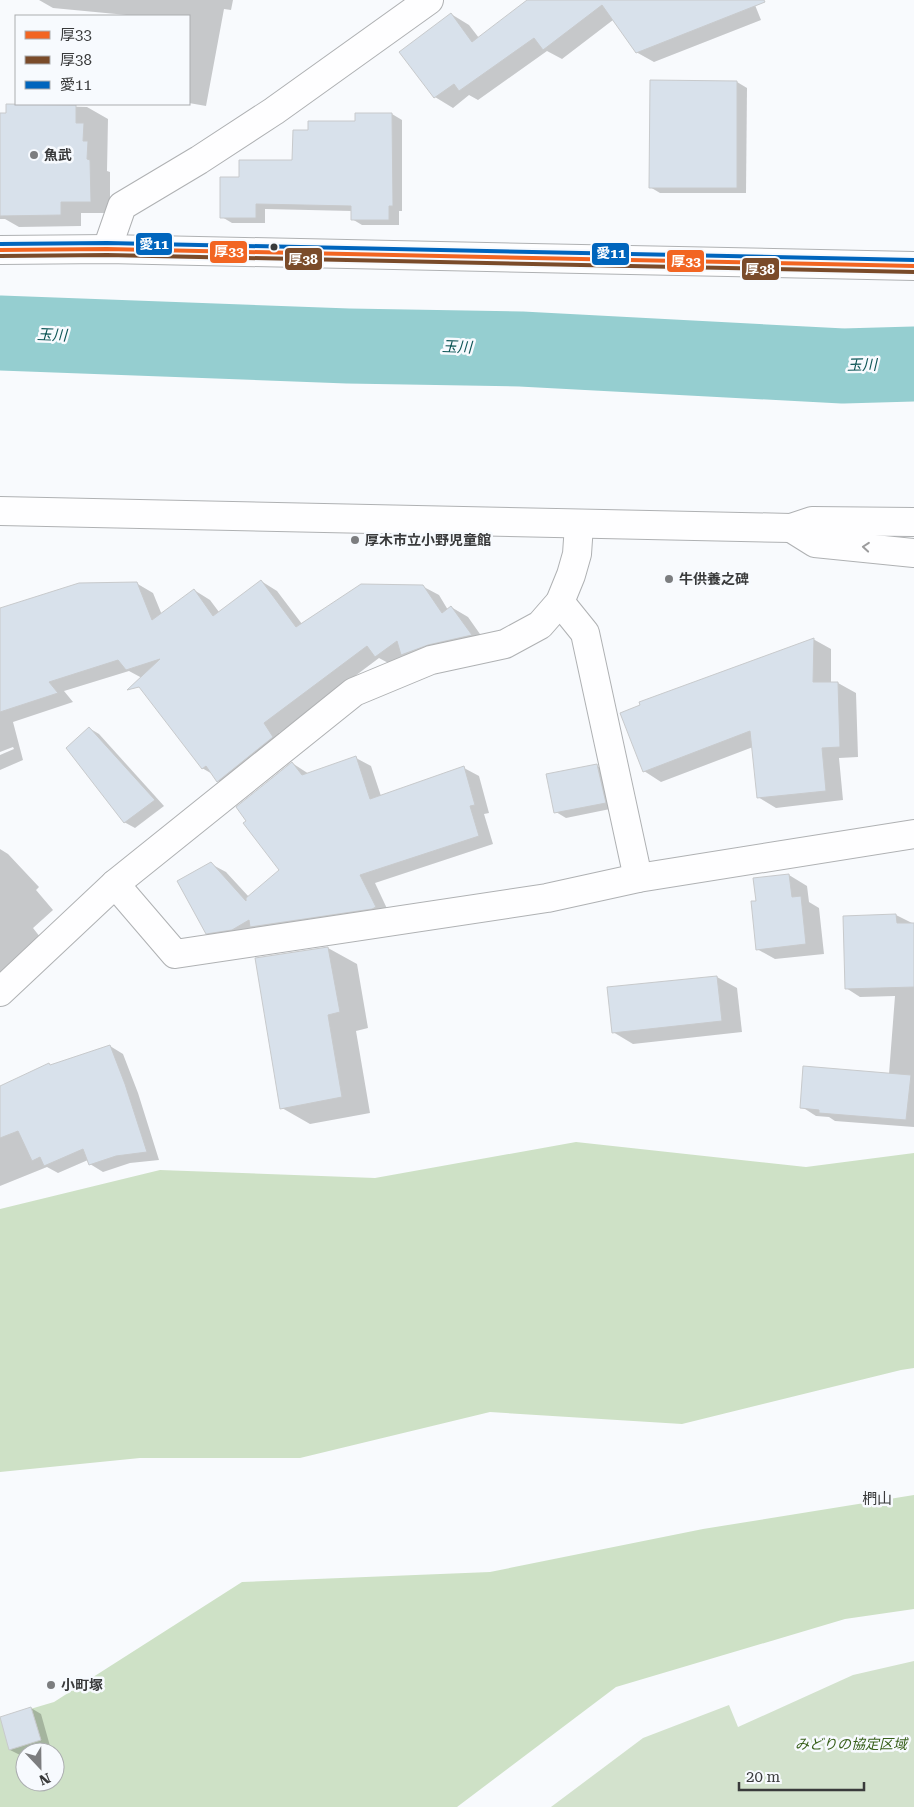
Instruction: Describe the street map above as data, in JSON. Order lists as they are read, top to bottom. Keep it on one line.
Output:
{"districts":["椚山"],"water":["玉川"],"parks":["みどりの協定区域"],"places":["魚武","厚木市立小野児童館","牛供養之碑","小町塚"],"lines":["transit line 愛11","transit line 厚33","transit line 厚38"],"legend":["厚33","厚38","愛11"],"scale_bar":"20 m","north":"bottom"}
